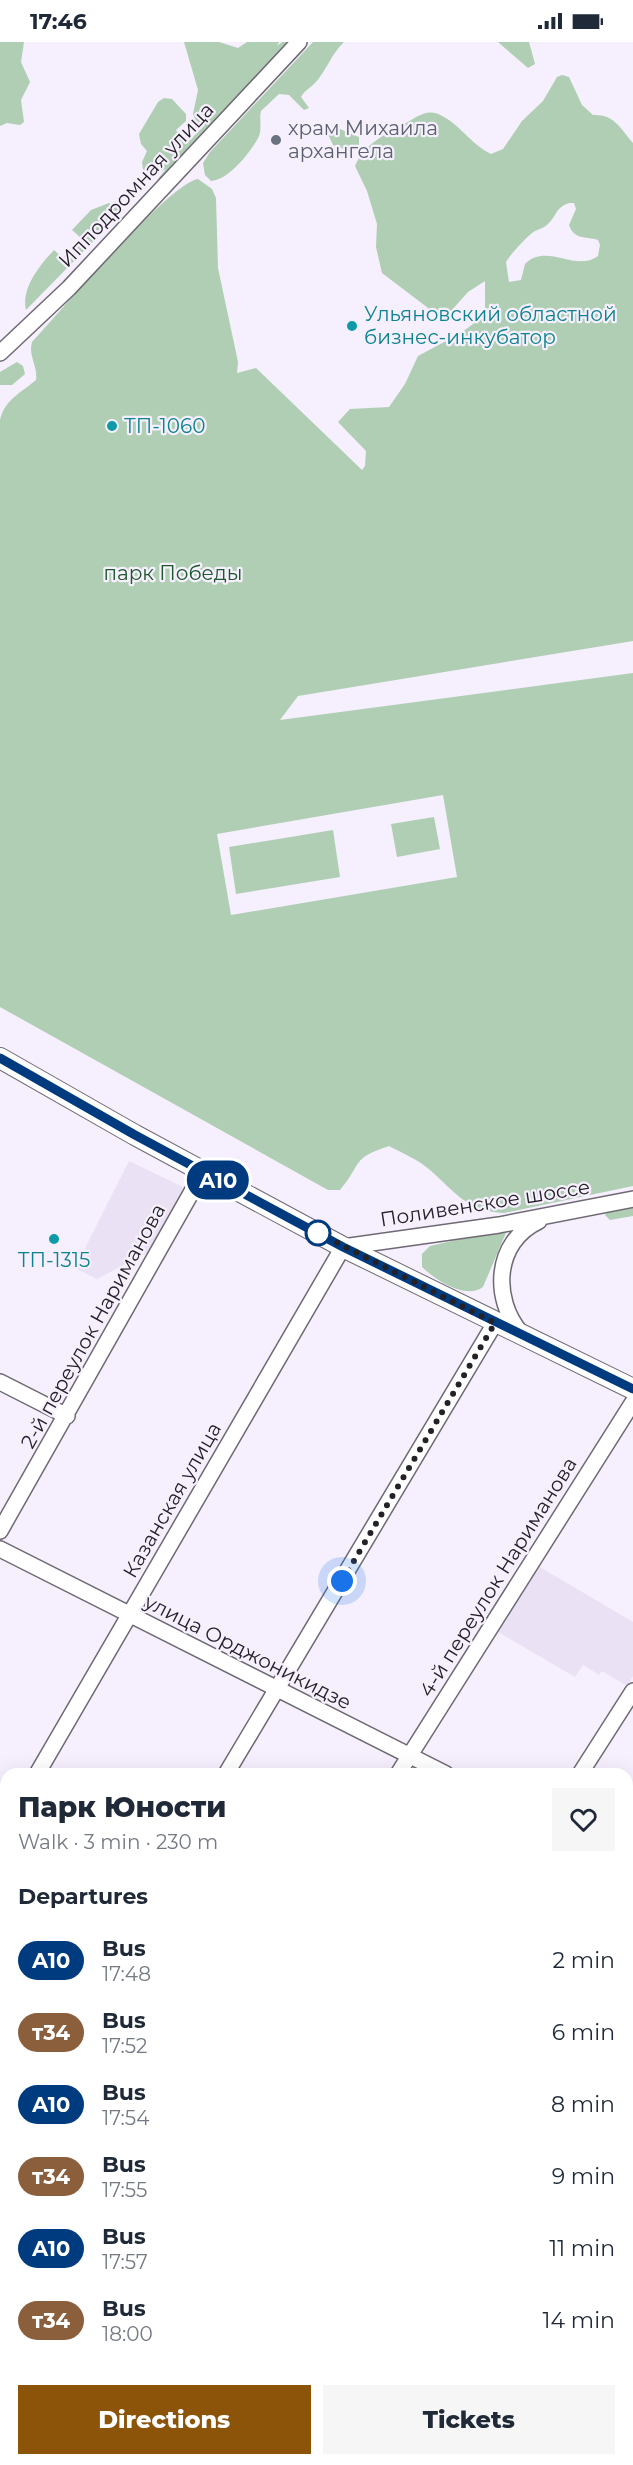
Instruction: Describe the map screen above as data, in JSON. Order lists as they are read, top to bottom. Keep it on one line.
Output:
{"streets":{"street":["Ипподромная улица","Поливенское шоссе","2-й переулок Нариманова","Казанская улица","4-й переулок Нариманова","улица Орджоникидзе"]},"crossings":[["Поливенское шоссе","Казанская улица"],["Казанская улица","улица Орджоникидзе"],["4-й переулок Нариманова","улица Орджоникидзе"]],"parks":["парк Победы"],"places":["храм Михаила архангела","Ульяновский областной бизнес-инкубатор","ТП-1060","ТП-1315"],"lines":["bus line А10"],"page":{"status":"17:46","on_map":"А10","heading":[["Парк Юности","Walk · 3 min · 230 m"],"Departures"],"list":[{"mark":"А10","name":"Bus","note":"17:48","value":"2 min"},{"mark":"т34","name":"Bus","note":"17:52","value":"6 min"},{"mark":"А10","name":"Bus","note":"17:54","value":"8 min"},{"mark":"т34","name":"Bus","note":"17:55","value":"9 min"},{"mark":"А10","name":"Bus","note":"17:57","value":"11 min"},{"mark":"т34","name":"Bus","note":"18:00","value":"14 min"}],"buttons":["Directions","Tickets"]}}
